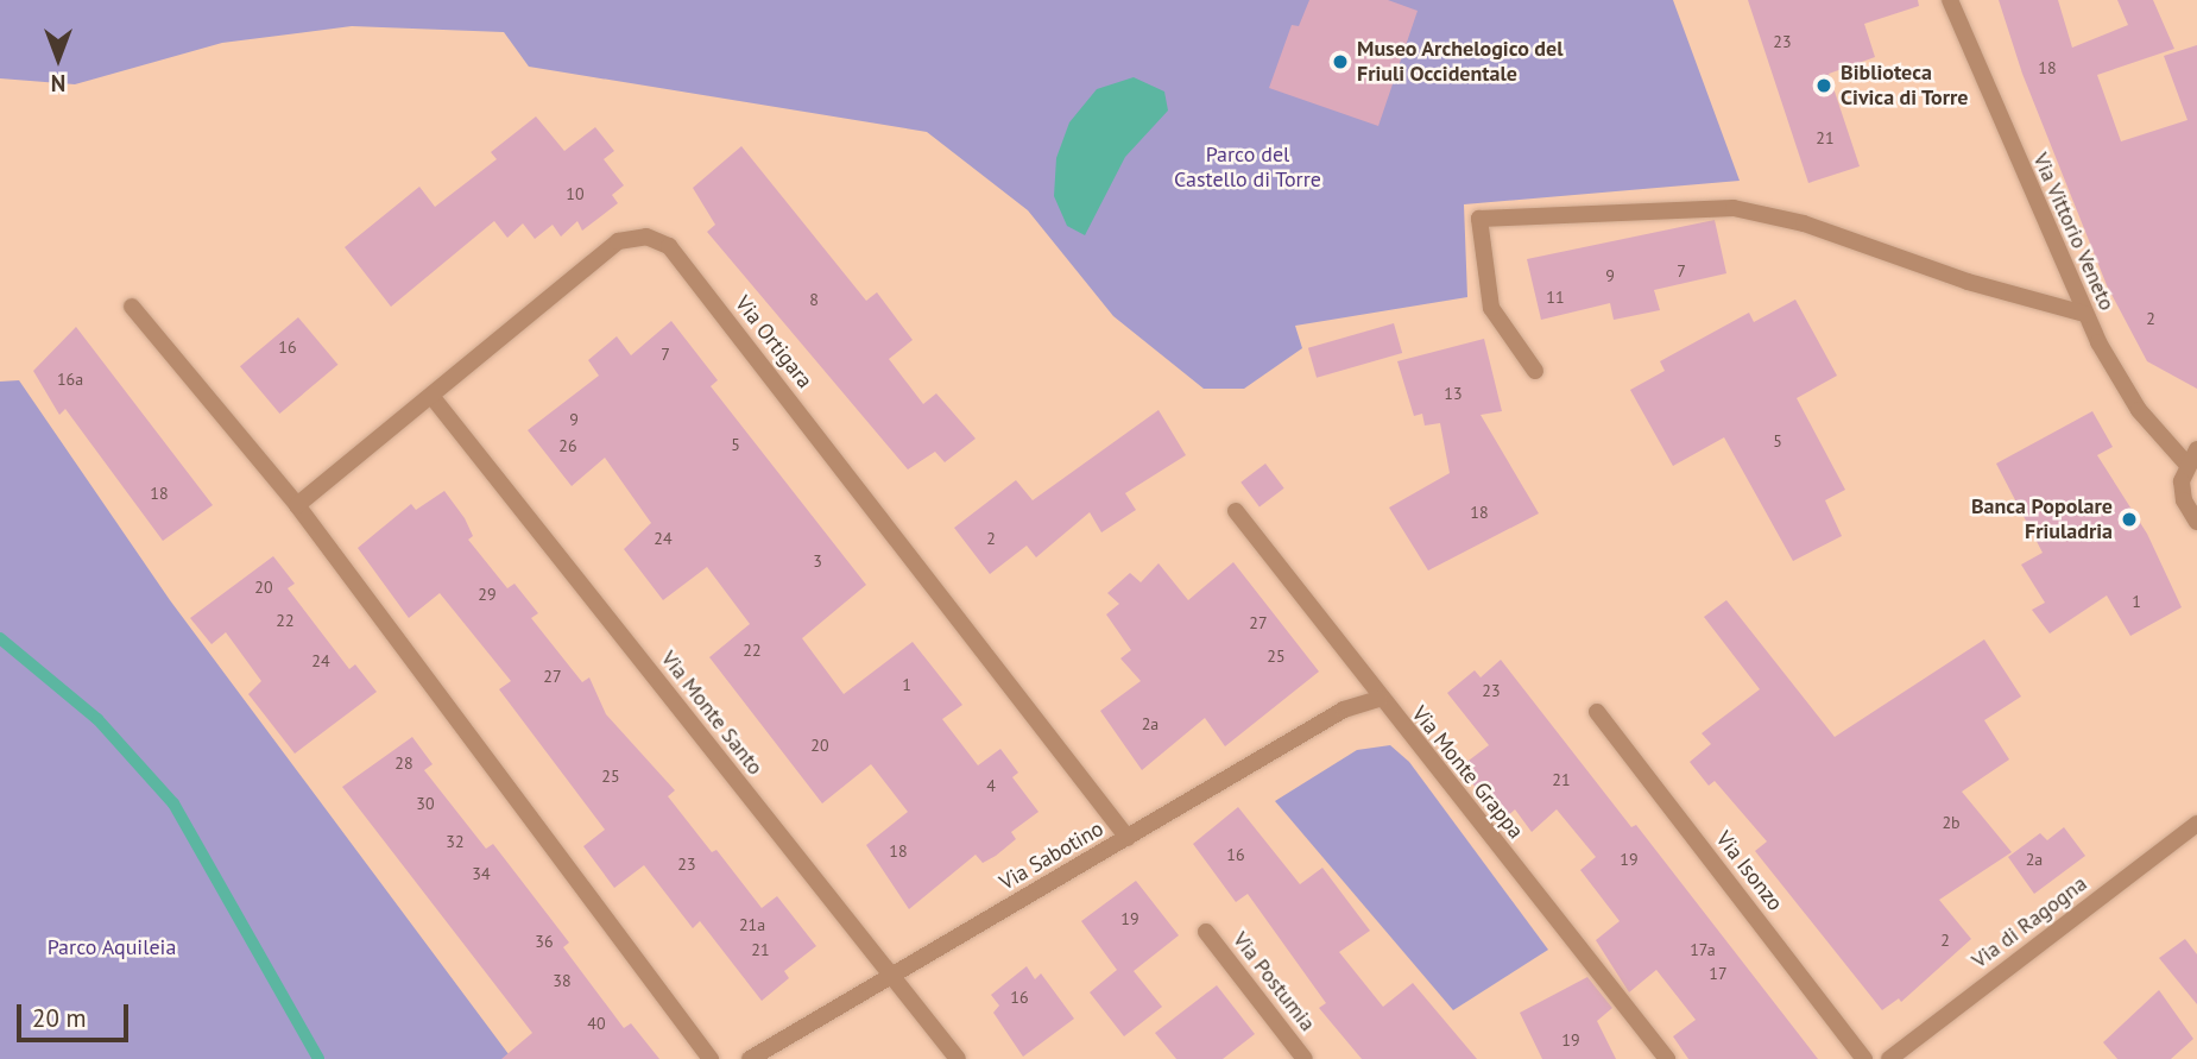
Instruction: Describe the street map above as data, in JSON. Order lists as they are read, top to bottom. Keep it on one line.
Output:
{"streets":{"street":["Via Vittorio Veneto","Via Ortigara","Via Monte Santo","Via Monte Grappa","Via Sabotino","Via Isonzo","Via di Ragogna","Via Postumia"]},"crossings":[["Via Ortigara","Via Monte Santo"],["Via Ortigara","Via Sabotino"],["Via Monte Santo","Via Sabotino"],["Via Monte Grappa","Via Sabotino"]],"parks":["Parco del Castello di Torre","Parco Aquileia"],"places":["Museo Archelogico del Friuli Occidentale","Biblioteca Civica di Torre","Banca Popolare Friuladria"],"house_numbers":["23","18","21","10","7","9","11","8","2","16","7","16a","13","9","5","5","26","18","18","24","2","3","20","29","1","22","27","22","25","24","27","1","23","2a","20","28","25","21","4","30","2b","32","18","16","19","2a","23","34","19","21a","2","36","21","17a","17","38","16","40","19"],"scale_bar":"20 m","north":"bottom"}
